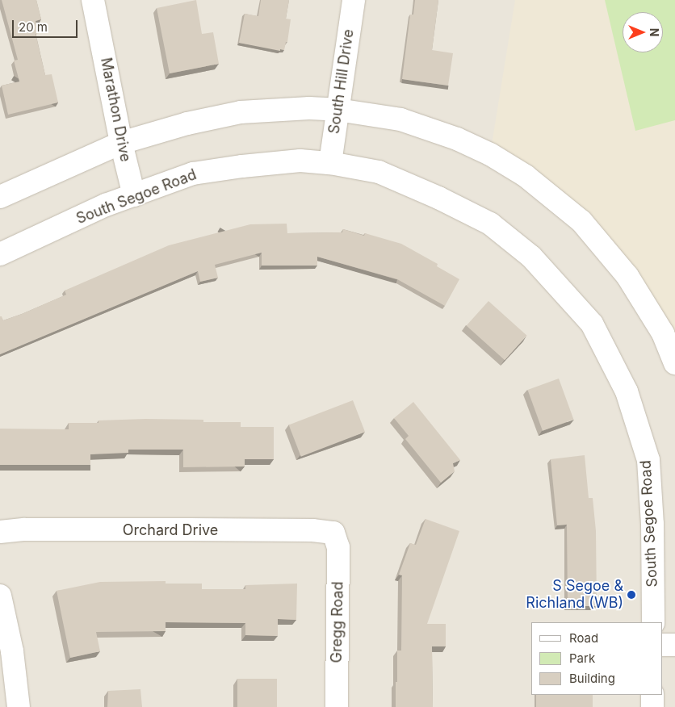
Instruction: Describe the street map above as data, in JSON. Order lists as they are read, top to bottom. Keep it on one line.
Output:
{"streets":{"street":["South Hill Drive","Marathon Drive","South Segoe Road","Orchard Drive","Gregg Road"]},"crossings":[["South Hill Drive","South Segoe Road"],["Marathon Drive","South Segoe Road"],["Orchard Drive","Gregg Road"]],"places":["S Segoe & Richland (WB)"],"legend":["Road","Park","Building"],"scale_bar":"20 m","north":"right"}
